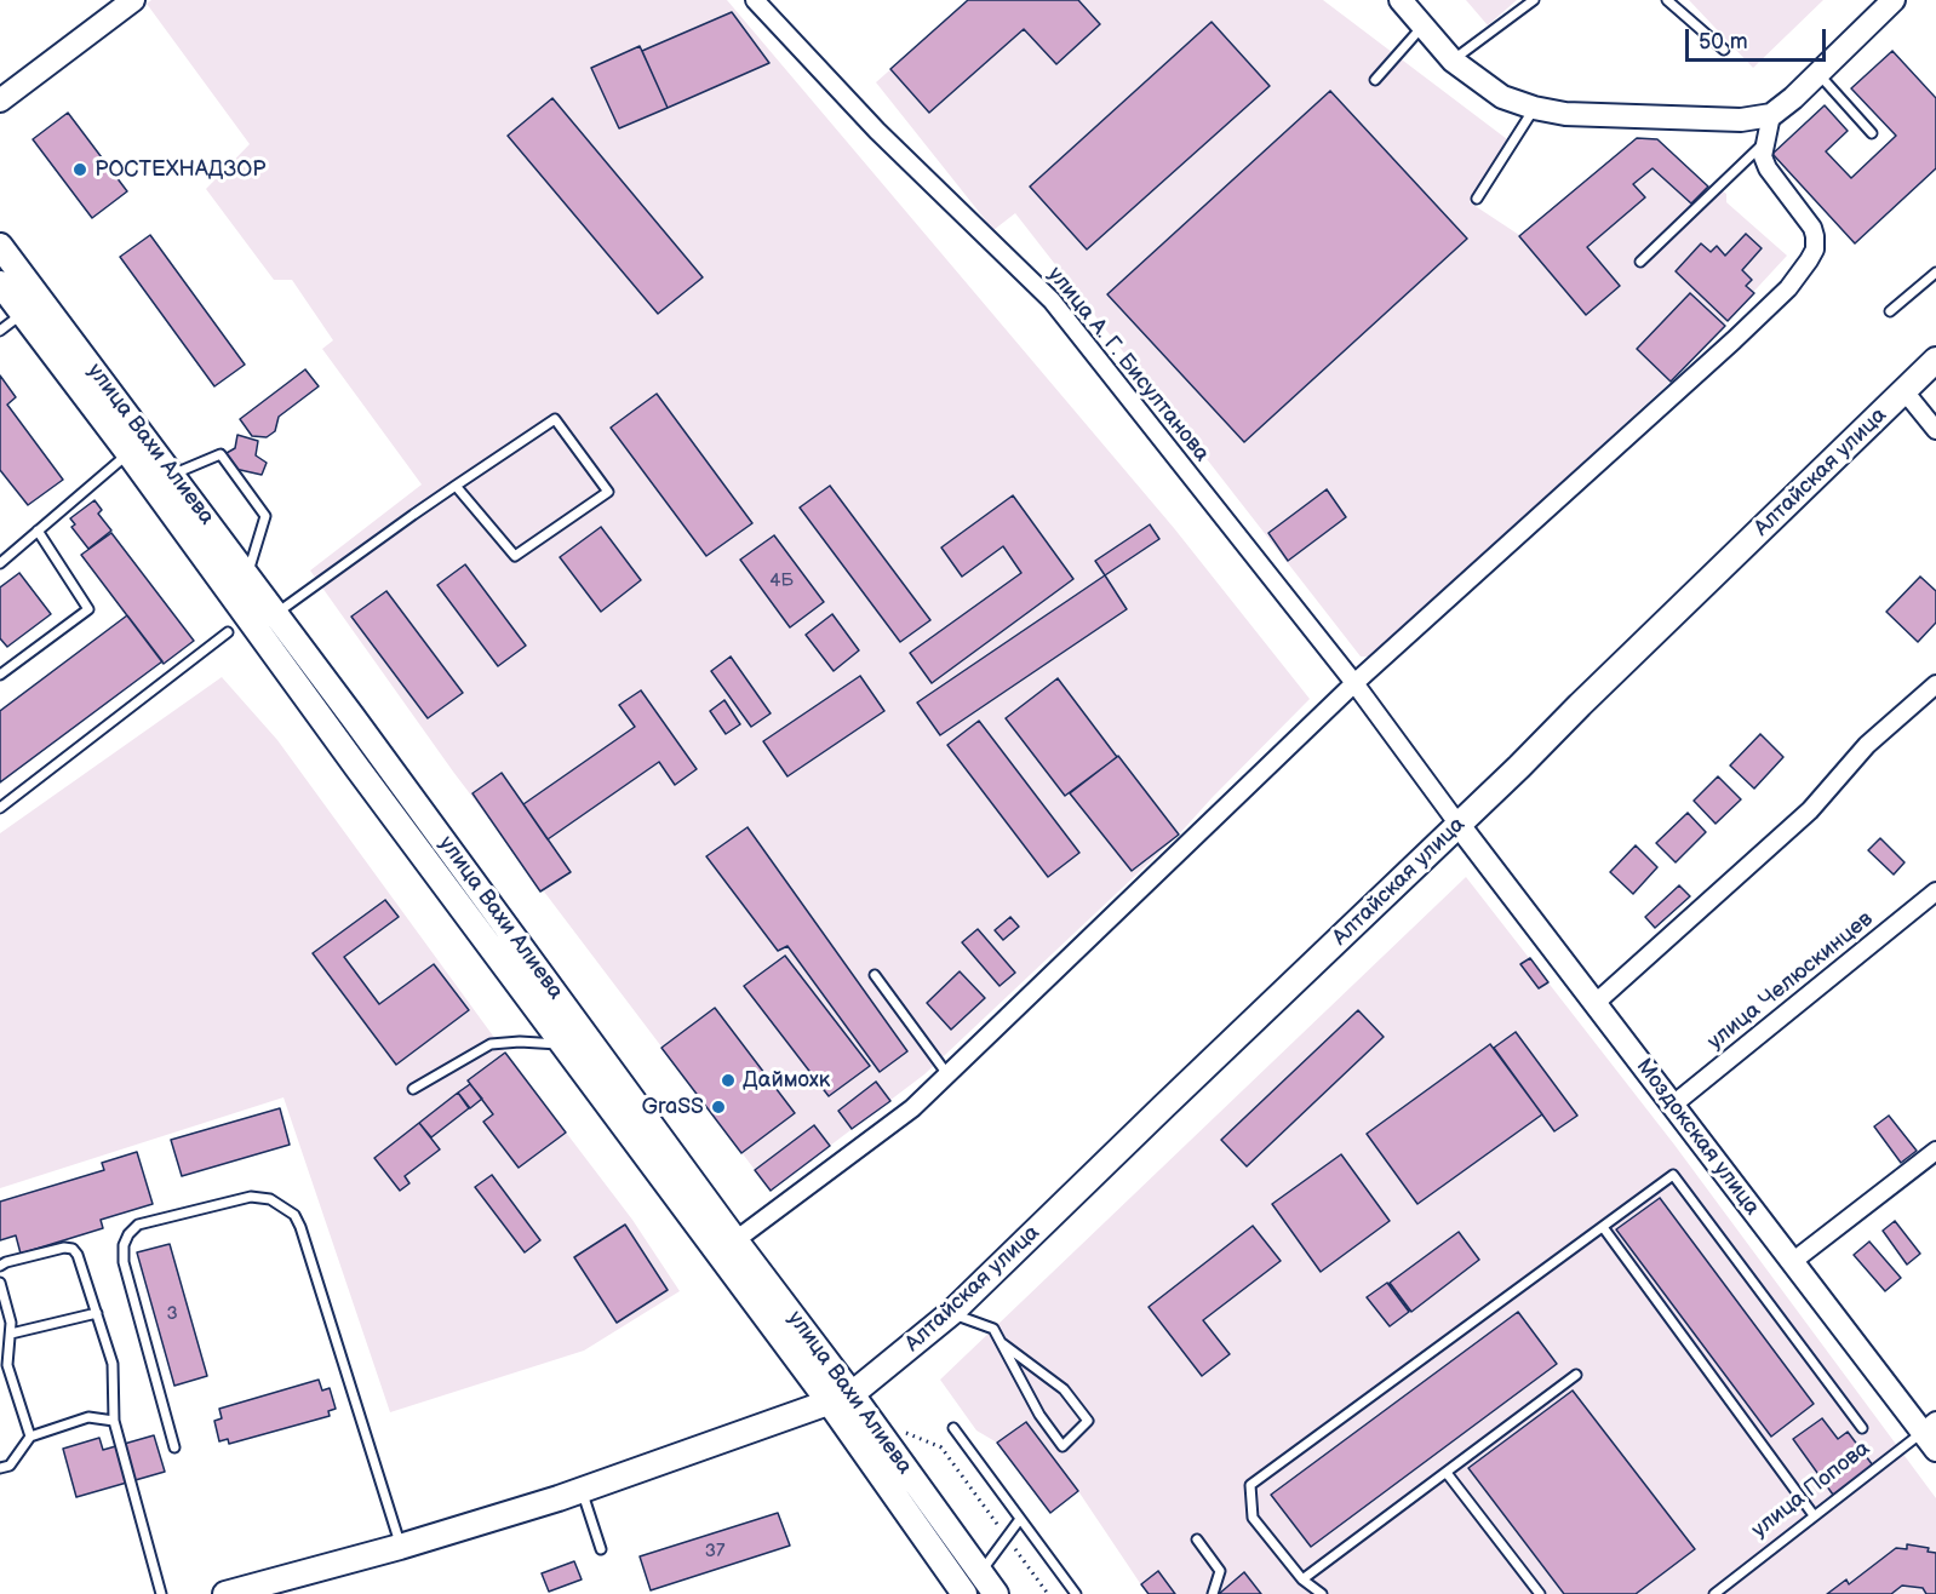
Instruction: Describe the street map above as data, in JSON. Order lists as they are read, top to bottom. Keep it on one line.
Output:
{"streets":{"main road":["улица Вахи Алиева","Алтайская улица"],"street":["улица А. Г. Бисултанова","улица Челюскинцев","Моздокская улица"],"lane":["улица Попова"]},"crossings":[["улица А. Г. Бисултанова","Алтайская улица"],["улица А. Г. Бисултанова","Моздокская улица"],["улица Вахи Алиева","Алтайская улица"],["Алтайская улица","Моздокская улица"],["улица Челюскинцев","Моздокская улица"],["Моздокская улица","улица Попова"]],"places":["РОСТЕХНАДЗОР","Даймохк","GraSS"],"house_numbers":["4Б","3","37"],"scale_bar":"50 m"}
